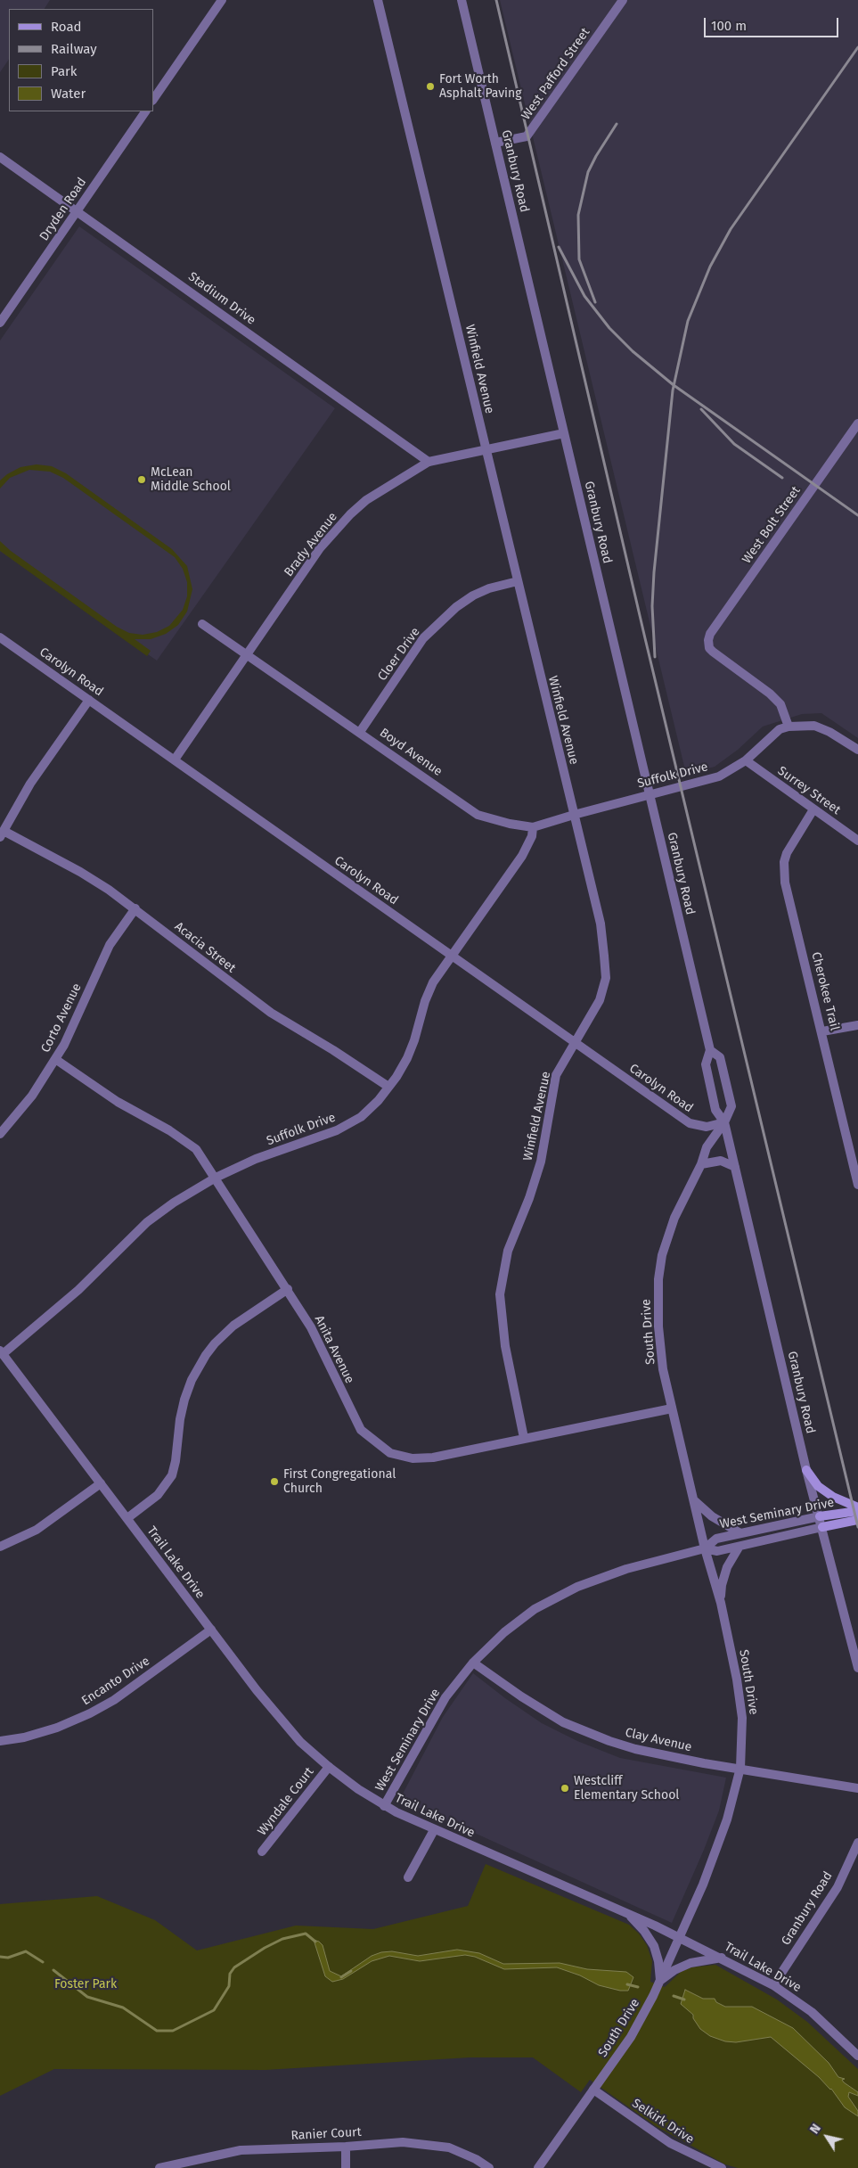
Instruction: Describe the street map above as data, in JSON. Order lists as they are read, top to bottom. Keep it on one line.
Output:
{"streets":{"main road":["West Seminary Drive"],"street":["West Pafford Street","Granbury Road","Dryden Road","Stadium Drive","Winfield Avenue","West Bolt Street","Brady Avenue","Cloer Drive","Carolyn Road","Boyd Avenue","Suffolk Drive","Surrey Street","Acacia Street","Cherokee Trail","Corto Avenue","South Drive","Anita Avenue","Trail Lake Drive","Encanto Drive","Clay Avenue","Wyndale Court","Selkirk Drive","Ranier Court"]},"crossings":[["West Pafford Street","Granbury Road"],["Granbury Road","Brady Avenue"],["Granbury Road","Carolyn Road"],["Granbury Road","Suffolk Drive"],["Granbury Road","South Drive"],["Granbury Road","West Seminary Drive"],["Granbury Road","Trail Lake Drive"],["Dryden Road","Stadium Drive"],["Stadium Drive","Brady Avenue"],["Winfield Avenue","Brady Avenue"],["Winfield Avenue","Cloer Drive"],["Winfield Avenue","Carolyn Road"],["Winfield Avenue","Boyd Avenue"],["Winfield Avenue","Suffolk Drive"],["Winfield Avenue","Anita Avenue"],["West Bolt Street","Suffolk Drive"],["Brady Avenue","Carolyn Road"],["Brady Avenue","Boyd Avenue"],["Cloer Drive","Boyd Avenue"],["Carolyn Road","Suffolk Drive"],["Carolyn Road","South Drive"],["Boyd Avenue","Suffolk Drive"],["Suffolk Drive","Surrey Street"],["Suffolk Drive","Acacia Street"],["Suffolk Drive","Anita Avenue"],["Suffolk Drive","Trail Lake Drive"],["Surrey Street","Cherokee Trail"],["Acacia Street","Corto Avenue"],["Corto Avenue","Anita Avenue"],["South Drive","Anita Avenue"],["South Drive","West Seminary Drive"],["South Drive","Trail Lake Drive"],["South Drive","Clay Avenue"],["South Drive","Selkirk Drive"],["West Seminary Drive","Trail Lake Drive"],["West Seminary Drive","Clay Avenue"],["Trail Lake Drive","Encanto Drive"],["Trail Lake Drive","Wyndale Court"]],"parks":["Foster Park"],"places":["Fort Worth Asphalt Paving","McLean Middle School","First Congregational Church","Westcliff Elementary School"],"legend":["Road","Railway","Park","Water"],"scale_bar":"100 m","north":"top left"}
